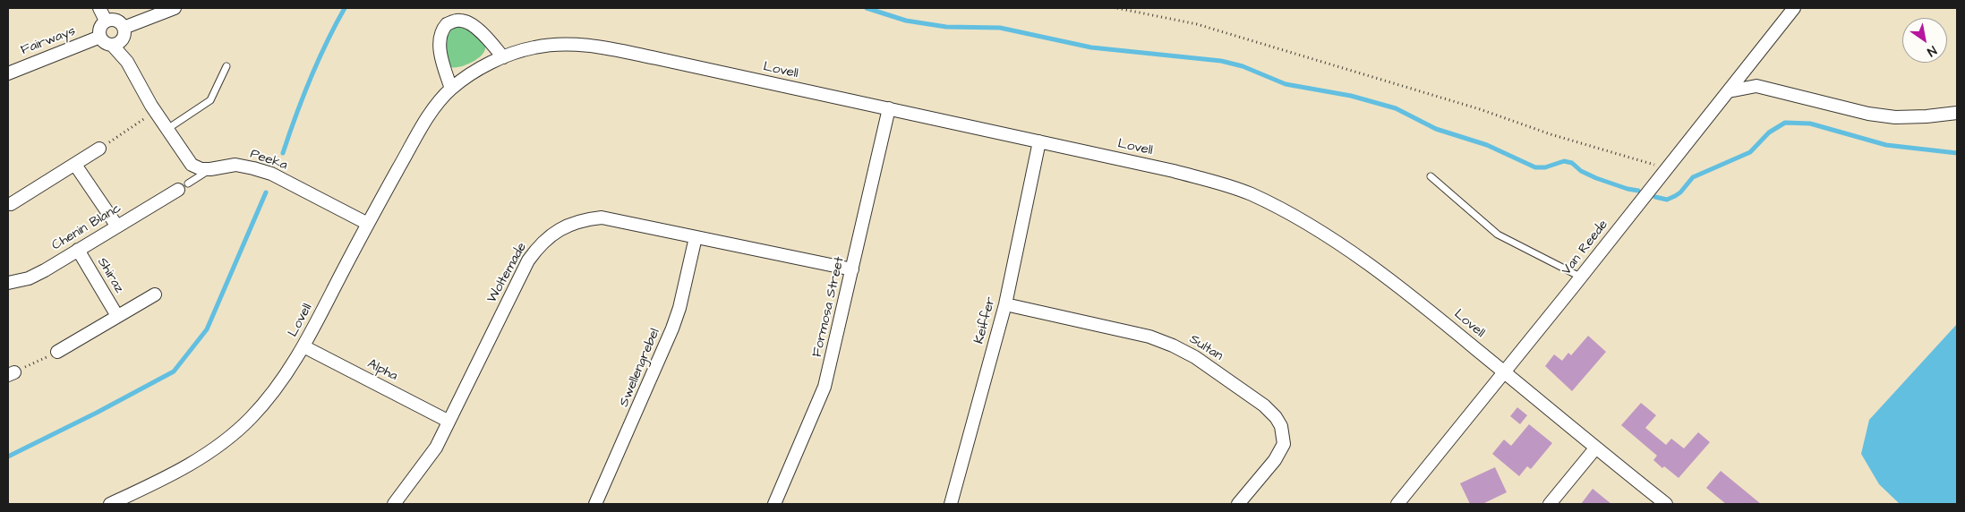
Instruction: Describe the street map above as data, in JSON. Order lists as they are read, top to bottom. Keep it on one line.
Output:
{"streets":{"street":["Fairways","Lovell","Peeka","Chenin Blanc","Van Reede","Woltemade","Shiraz","Formosa Street","Keiffer","Sultan","Swellengrebel","Alpha"]},"crossings":[["Lovell","Peeka"],["Lovell","Van Reede"],["Lovell","Formosa Street"],["Lovell","Keiffer"],["Lovell","Alpha"],["Chenin Blanc","Shiraz"],["Woltemade","Formosa Street"],["Woltemade","Swellengrebel"],["Woltemade","Alpha"],["Keiffer","Sultan"]],"north":"bottom right"}
